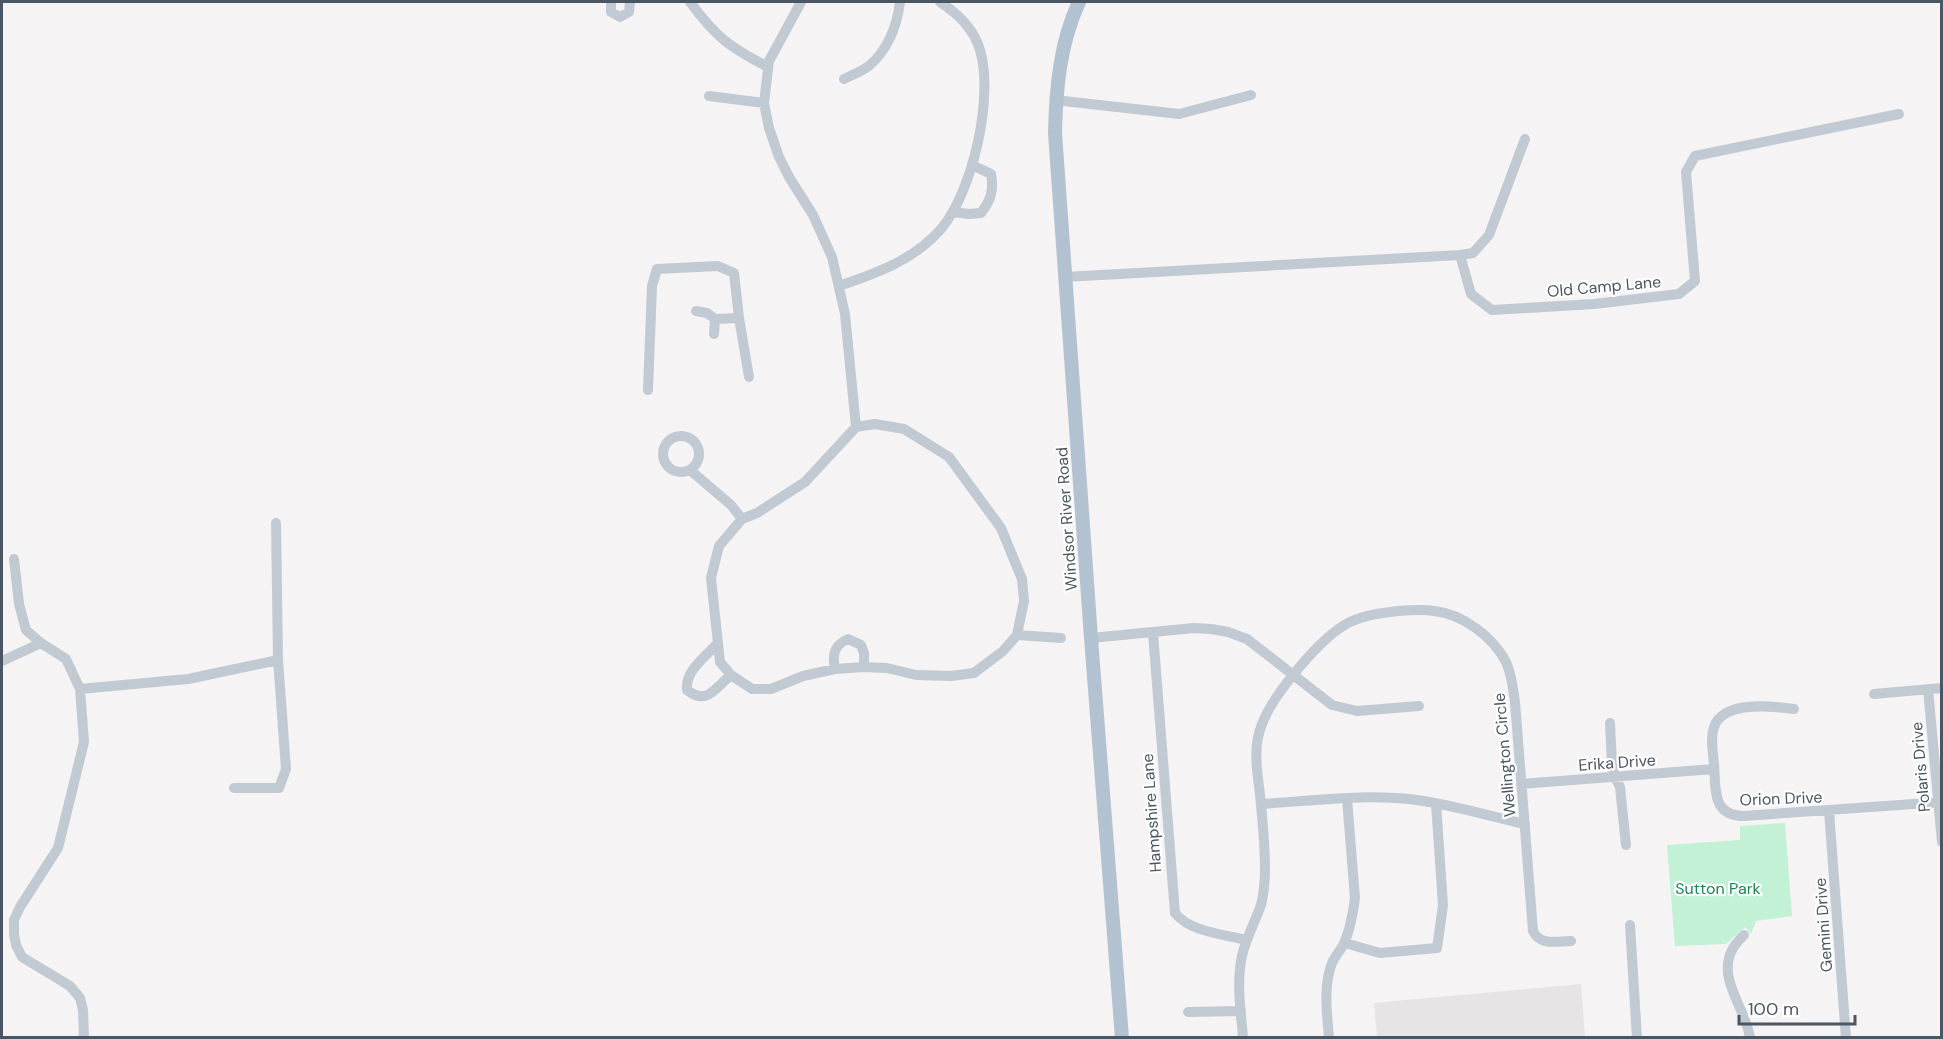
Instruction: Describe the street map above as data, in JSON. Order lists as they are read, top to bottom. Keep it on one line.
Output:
{"streets":{"main road":["Windsor River Road"],"street":["Old Camp Lane","Wellington Circle","Erika Drive","Polaris Drive","Orion Drive","Hampshire Lane","Gemini Drive"]},"crossings":[["Wellington Circle","Erika Drive"],["Wellington Circle","Hampshire Lane"],["Erika Drive","Orion Drive"],["Polaris Drive","Orion Drive"],["Orion Drive","Gemini Drive"]],"parks":["Sutton Park"],"scale_bar":"100 m"}
